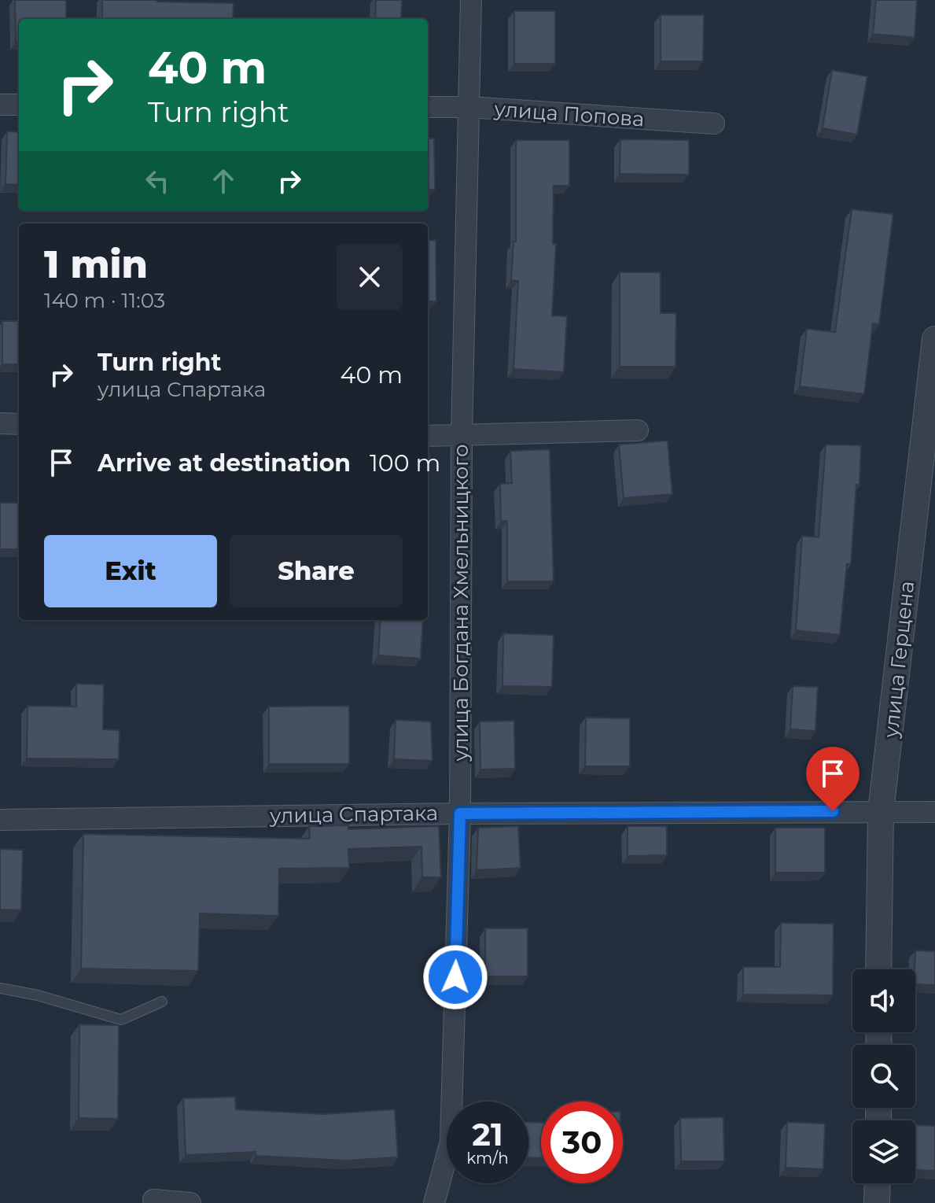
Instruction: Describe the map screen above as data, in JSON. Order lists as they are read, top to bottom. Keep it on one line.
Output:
{"streets":{"street":["улица Попова","улица Богдана Хмельницкого","улица Герцена","улица Спартака"]},"crossings":[["улица Попова","улица Богдана Хмельницкого"],["улица Богдана Хмельницкого","улица Спартака"],["улица Герцена","улица Спартака"]],"page":{"turn":["40 m","Turn right"],"heading":["1 min","140 m · 11:03"],"list":[{"name":"Turn right","note":"улица Спартака","value":"40 m"},{"name":"Arrive at destination","value":"100 m"}],"buttons":["Exit","Share"],"speed":"21 km/h","limit":"30"}}
